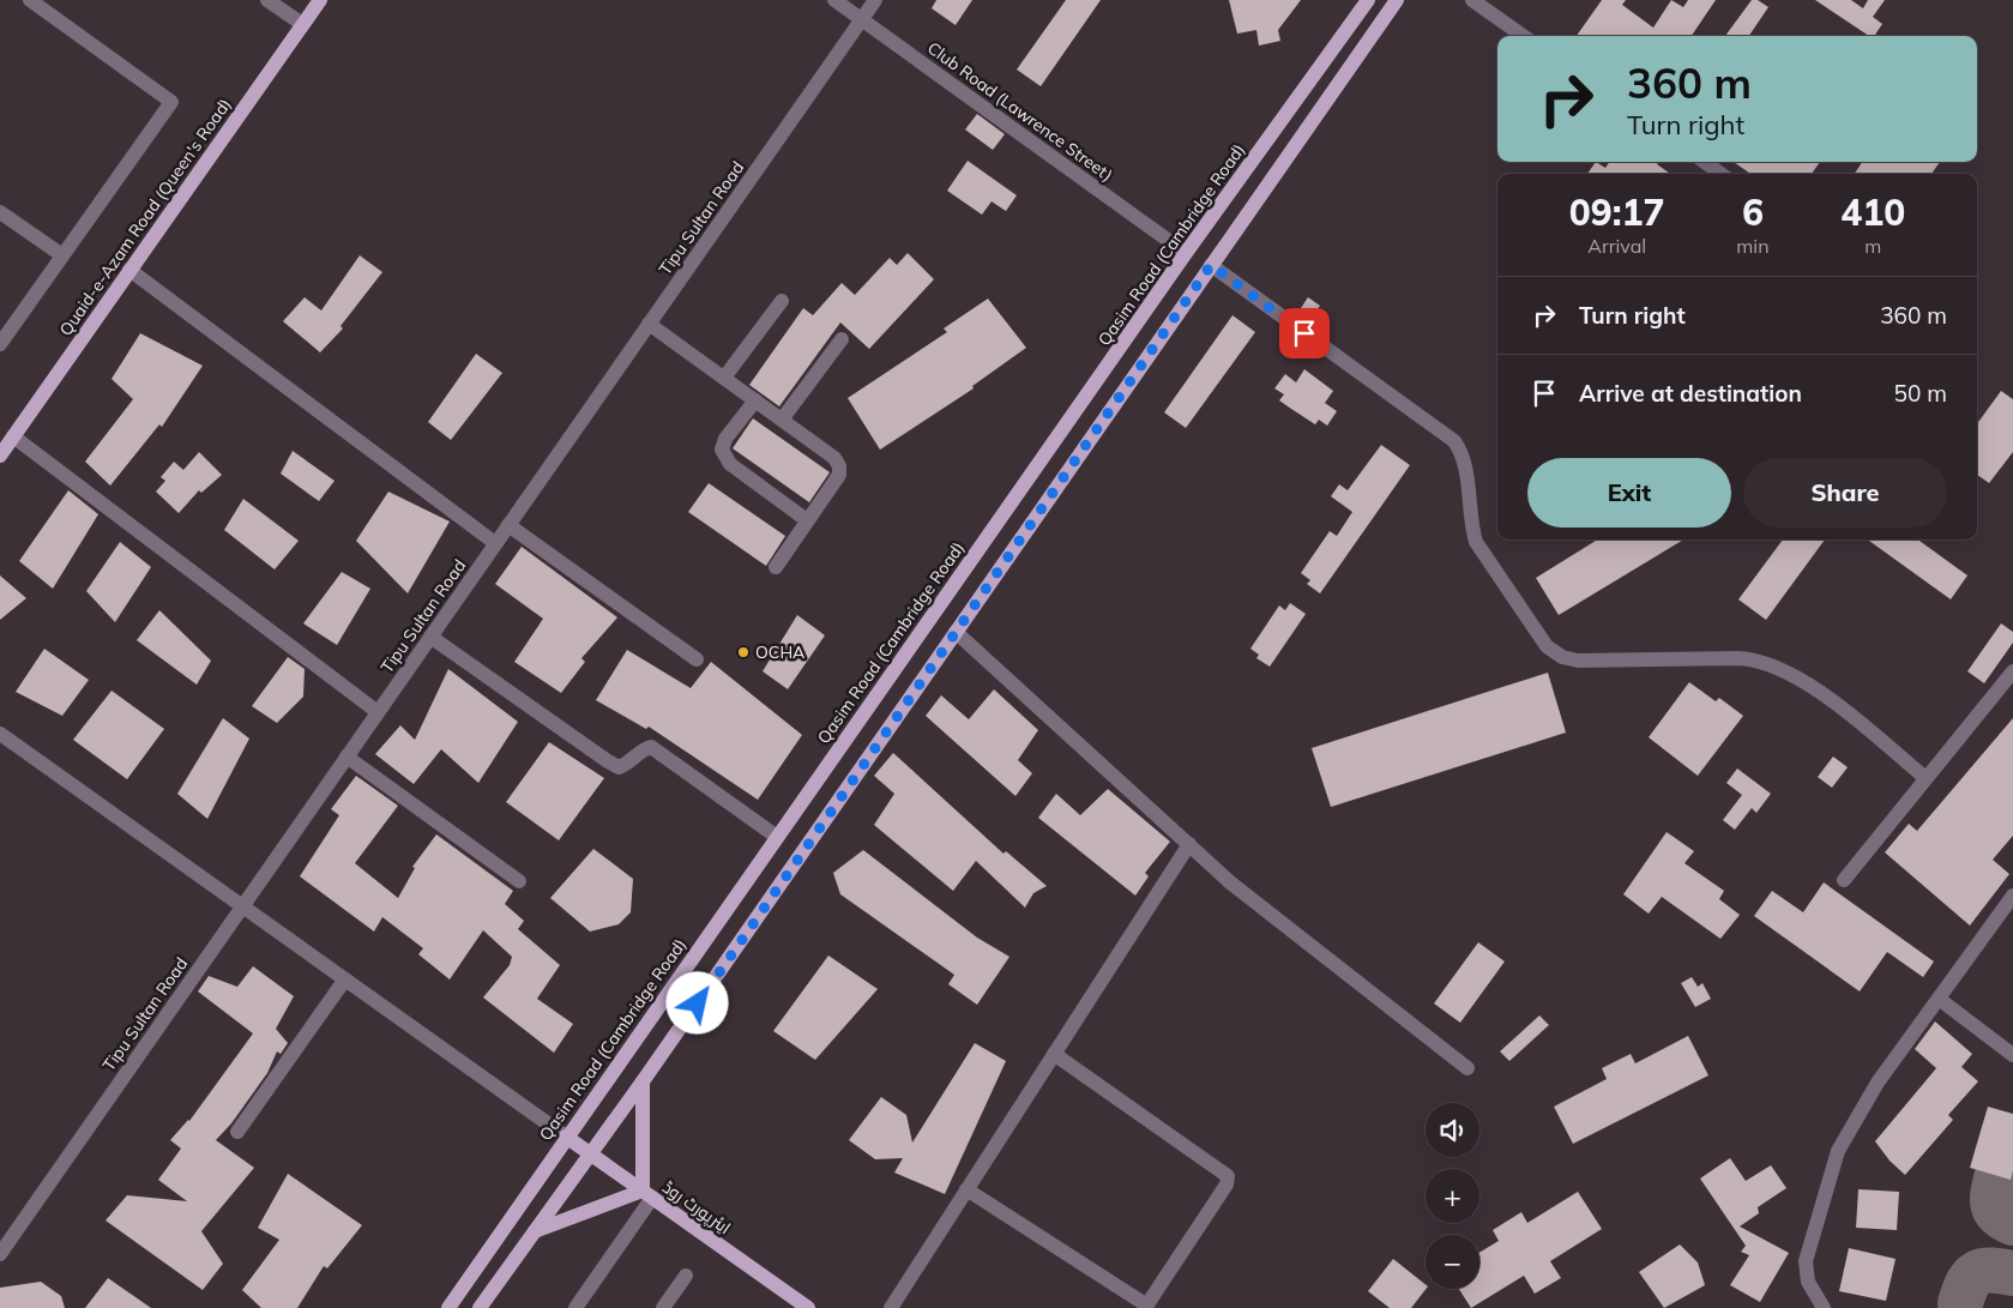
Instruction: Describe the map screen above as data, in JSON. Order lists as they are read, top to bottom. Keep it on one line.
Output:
{"streets":{"main road":["Quaid-e-Azam Road (Queen's Road)","Qasim Road (Cambridge Road)","ایئرپورٹ روڈ"],"street":["Club Road (Lawrence Street)","Tipu Sultan Road"]},"crossings":[["Club Road (Lawrence Street)","Tipu Sultan Road"],["Club Road (Lawrence Street)","Qasim Road (Cambridge Road)"],["Qasim Road (Cambridge Road)","ایئرپورٹ روڈ"]],"places":["OCHA"],"page":{"turn":["360 m","Turn right"],"eta":["09:17","Arrival","6","min","410","m"],"list":[{"name":"Turn right","value":"360 m"},{"name":"Arrive at destination","value":"50 m"}],"buttons":["Exit","Share"],"map_buttons":["+","−"]}}
